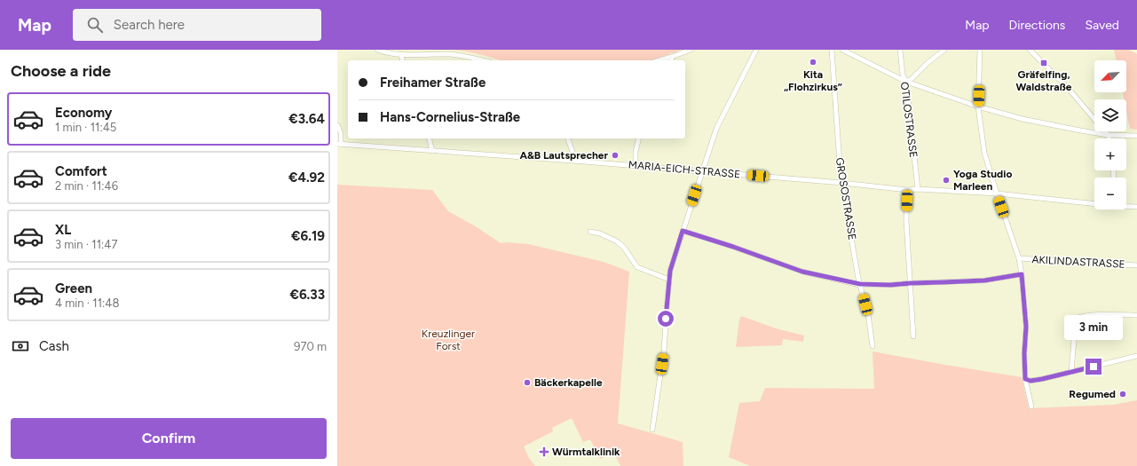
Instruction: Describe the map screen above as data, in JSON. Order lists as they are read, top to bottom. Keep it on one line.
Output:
{"streets":{"street":["OTILOSTRASSE","MARIA-EICH-STRASSE","GROSOSTRASSE","AKILINDASTRASSE"]},"crossings":[["OTILOSTRASSE","MARIA-EICH-STRASSE"],["MARIA-EICH-STRASSE","GROSOSTRASSE"],["GROSOSTRASSE","AKILINDASTRASSE"]],"parks":["Kreuzlinger Forst"],"places":{"other":["Kita „Flohzirkus“","A&B Lautsprecher","Yoga Studio Marleen","Bäckerkapelle","Regumed"],"transit":["Gräfelfing, Waldstraße"],"health":["Würmtalklinik"]},"north":"bottom left","page":{"header":"Map","search":"Search here","nav":["Map","Directions","Saved"],"heading":"Choose a ride","map_buttons":["+","−"],"banner":["Freihamer Straße","Hans-Cornelius-Straße"],"list":[{"name":"Economy","note":"1 min · 11:45","value":"€3.64"},{"name":"Comfort","note":"2 min · 11:46","value":"€4.92"},{"name":"XL","note":"3 min · 11:47","value":"€6.19"},{"name":"Green","note":"4 min · 11:48","value":"€6.33"}],"bubble":"3 min","pay":["Cash","970 m"],"buttons":"Confirm"}}
